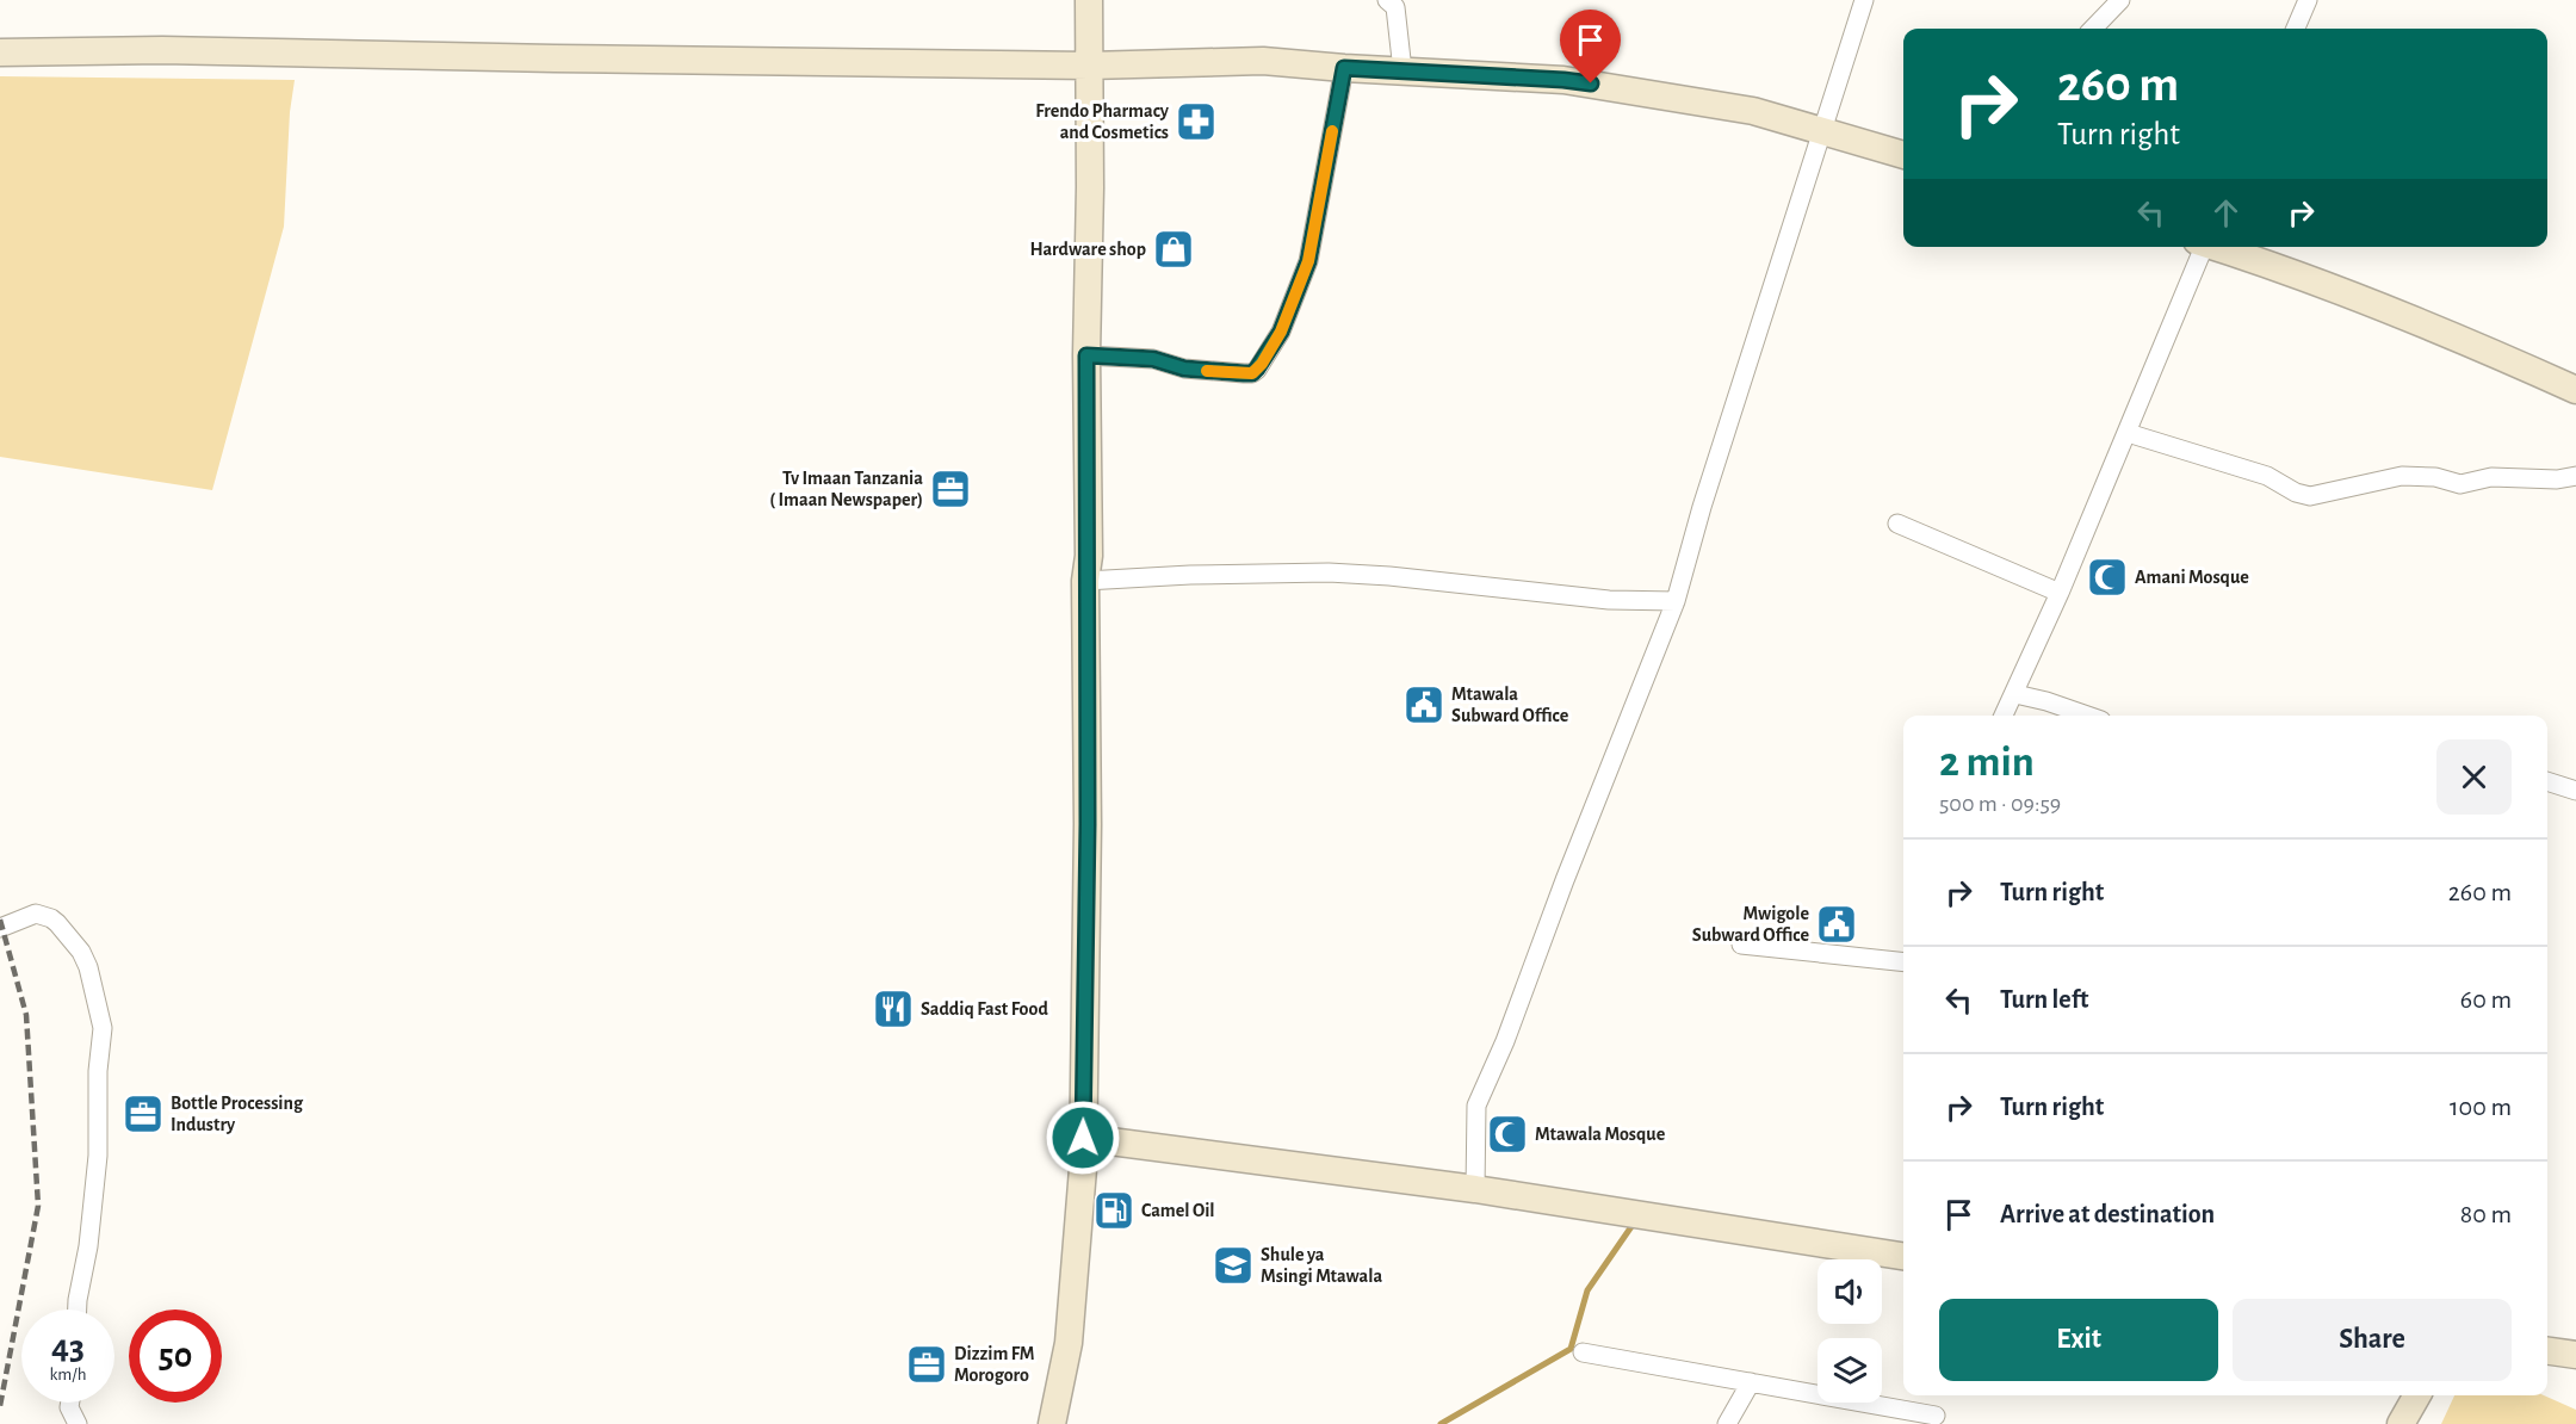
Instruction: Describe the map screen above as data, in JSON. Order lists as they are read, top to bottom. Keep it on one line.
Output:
{"places":{"pharmacy":["Frendo Pharmacy and Cosmetics"],"shop":["Hardware shop"],"office":["Tv Imaan Tanzania ( Imaan Newspaper)","Bottle Processing Industry","Dizzim FM Morogoro"],"mosque":["Amani Mosque","Mtawala Mosque"],"public building":["Mtawala Subward Office","Mwigole Subward Office"],"restaurant":["Saddiq Fast Food"],"fuel station":["Camel Oil"],"school or university":["Shule ya Msingi Mtawala"]},"page":{"turn":["260 m","Turn right"],"heading":["2 min","500 m · 09:59"],"list":[{"name":"Turn right","value":"260 m"},{"name":"Turn left","value":"60 m"},{"name":"Turn right","value":"100 m"},{"name":"Arrive at destination","value":"80 m"}],"buttons":["Exit","Share"],"speed":"43 km/h","limit":"50"}}
